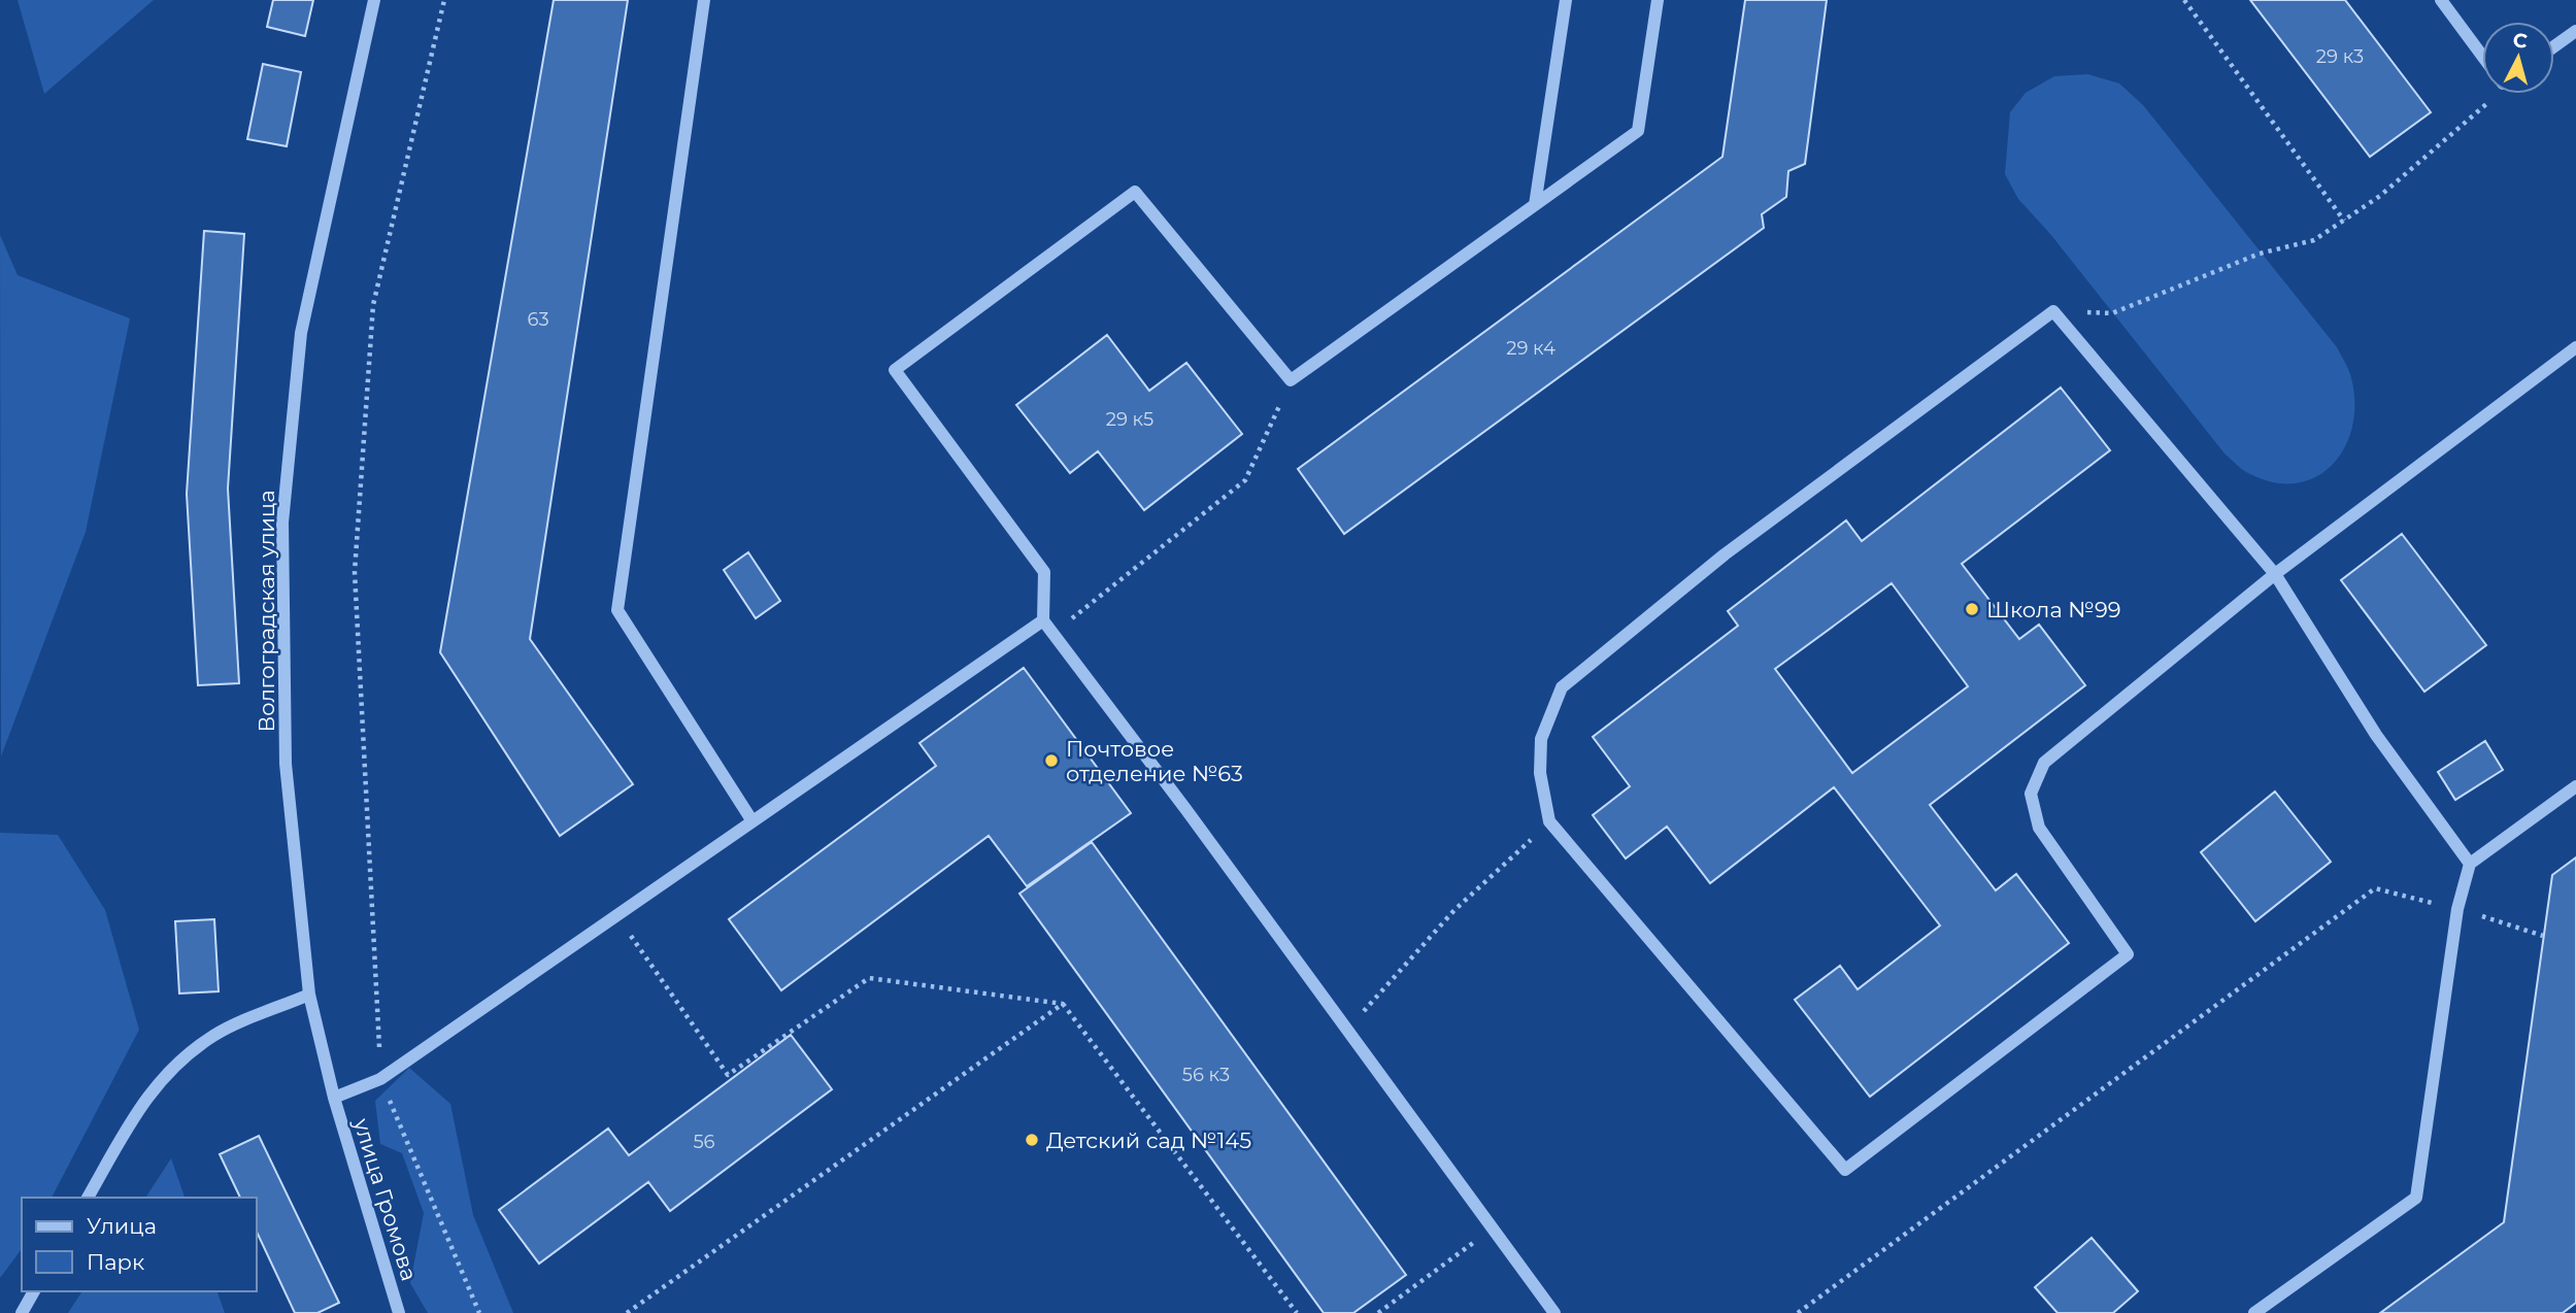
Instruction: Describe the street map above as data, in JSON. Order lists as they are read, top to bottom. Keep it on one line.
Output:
{"streets":{"street":["Волгоградская улица","улица Громова"]},"crossings":[["Волгоградская улица","улица Громова"]],"places":["Школа №99","Почтовое отделение №63","Детский сад №145"],"house_numbers":["29 к3","63","29 к4","29 к5","56 к3","56"],"legend":["Улица","Парк"],"north":"top"}
